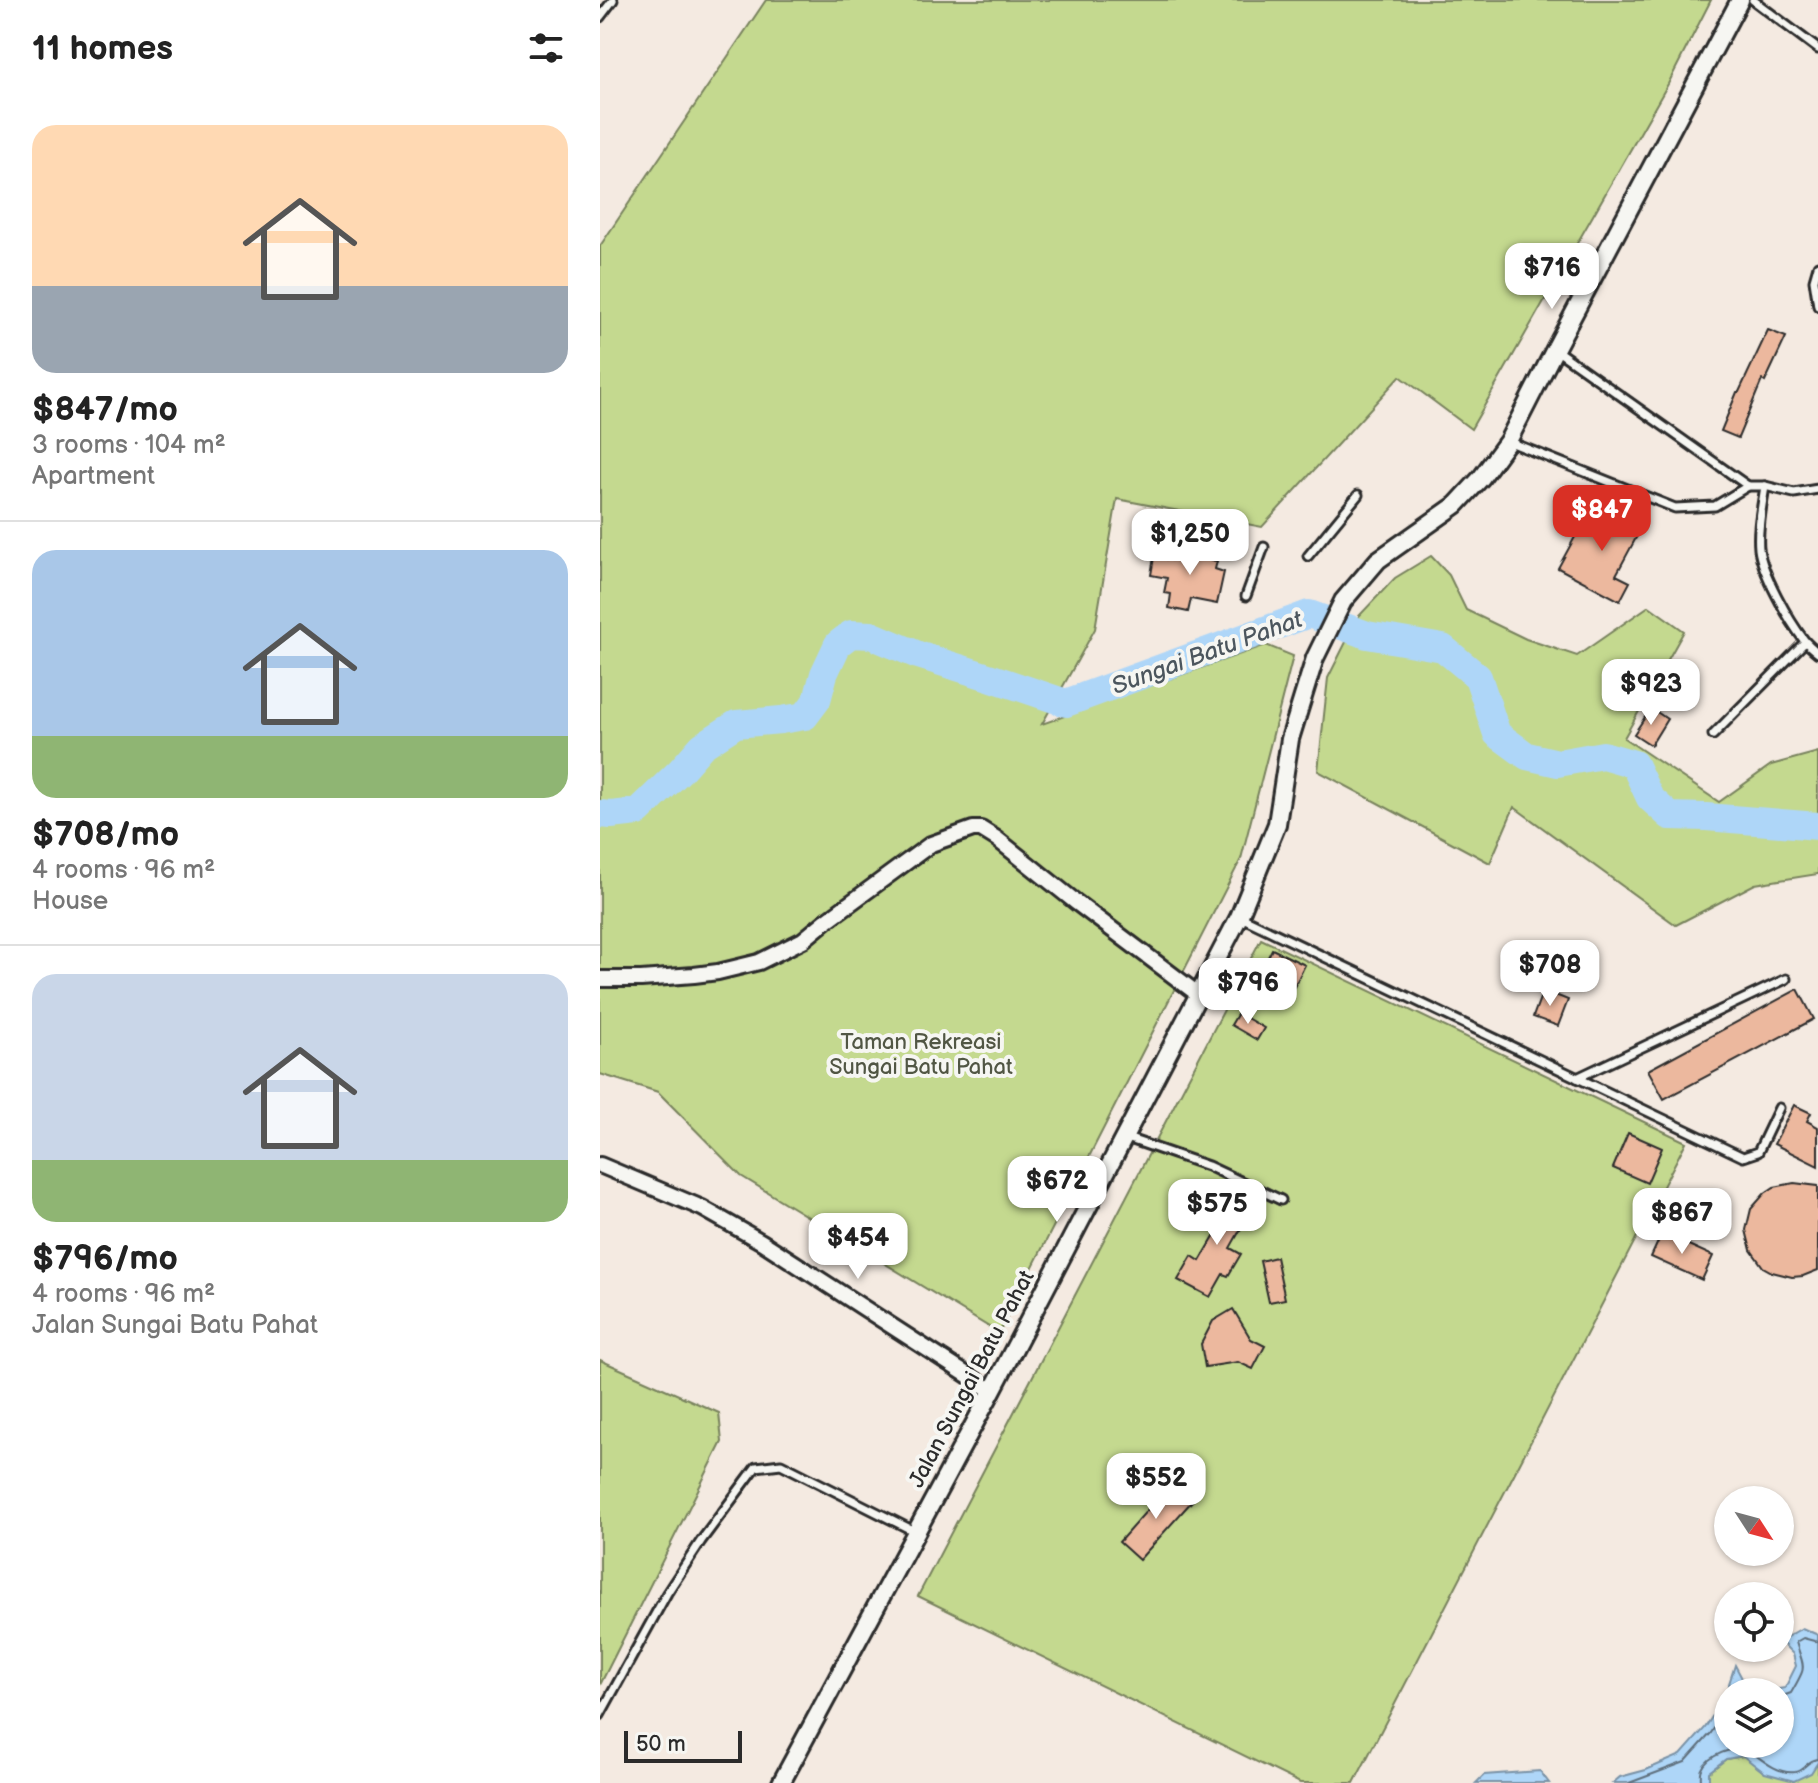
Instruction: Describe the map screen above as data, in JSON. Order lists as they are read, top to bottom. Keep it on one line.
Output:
{"streets":{"street":["Jalan Sungai Batu Pahat"]},"water":["Sungai Batu Pahat"],"parks":["Taman Rekreasi Sungai Batu Pahat"],"scale_bar":"50 m","north":"bottom right","page":{"heading":"11 homes","list":[{"name":"$847/mo","note":"3 rooms · 104 m² · Apartment"},{"name":"$708/mo","note":"4 rooms · 96 m² · House"},{"name":"$796/mo","note":"4 rooms · 96 m² · Jalan Sungai Batu Pahat"}],"price":["$716","$847","$1,250","$923","$708","$796","$672","$575","$867","$454","$552"],"scale":"50 m"}}
